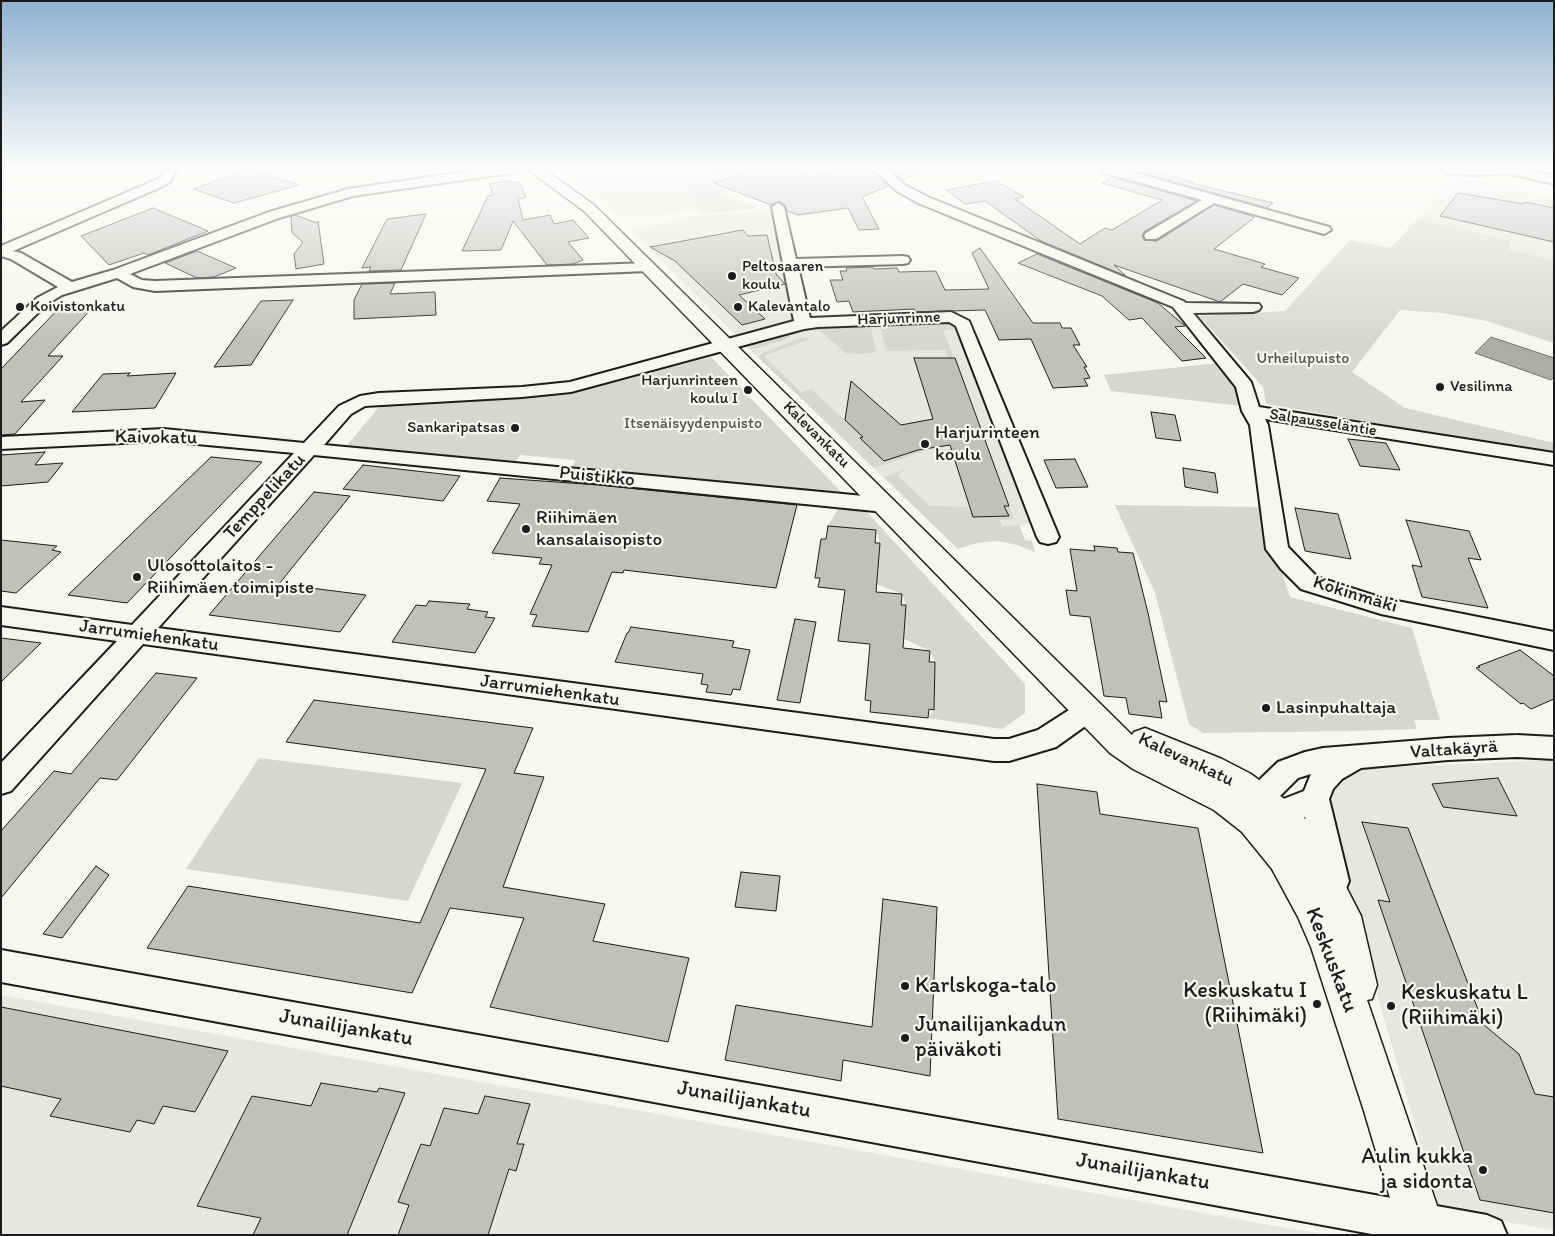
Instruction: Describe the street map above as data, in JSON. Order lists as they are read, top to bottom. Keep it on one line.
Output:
{"streets":{"street":["Harjunrinne","Salpausseläntie","Kalevankatu","Kaivokatu","Puistikko","Temppelikatu","Kokinmäki","Jarrumiehenkatu","Valtakäyrä","Keskuskatu","Junailijankatu"]},"crossings":[["Harjunrinne","Kalevankatu"],["Harjunrinne","Temppelikatu"],["Salpausseläntie","Kokinmäki"],["Kalevankatu","Puistikko"],["Kalevankatu","Temppelikatu"],["Kalevankatu","Jarrumiehenkatu"],["Kalevankatu","Valtakäyrä"],["Kalevankatu","Keskuskatu"],["Kaivokatu","Puistikko"],["Kaivokatu","Temppelikatu"],["Puistikko","Temppelikatu"],["Temppelikatu","Jarrumiehenkatu"],["Valtakäyrä","Keskuskatu"],["Keskuskatu","Junailijankatu"]],"parks":["Urheilupuisto","Itsenäisyydenpuisto"],"places":["Peltosaaren koulu","Koivistonkatu","Kalevantalo","Vesilinna","Harjunrinteen koulu I","Sankaripatsas","Harjurinteen koulu","Riihimäen kansalaisopisto","Ulosottolaitos - Riihimäen toimipiste","Lasinpuhaltaja","Karlskoga-talo","Keskuskatu I (Riihimäki)","Keskuskatu L (Riihimäki)","Junailijankadun päiväkoti","Aulin kukka ja sidonta"]}
